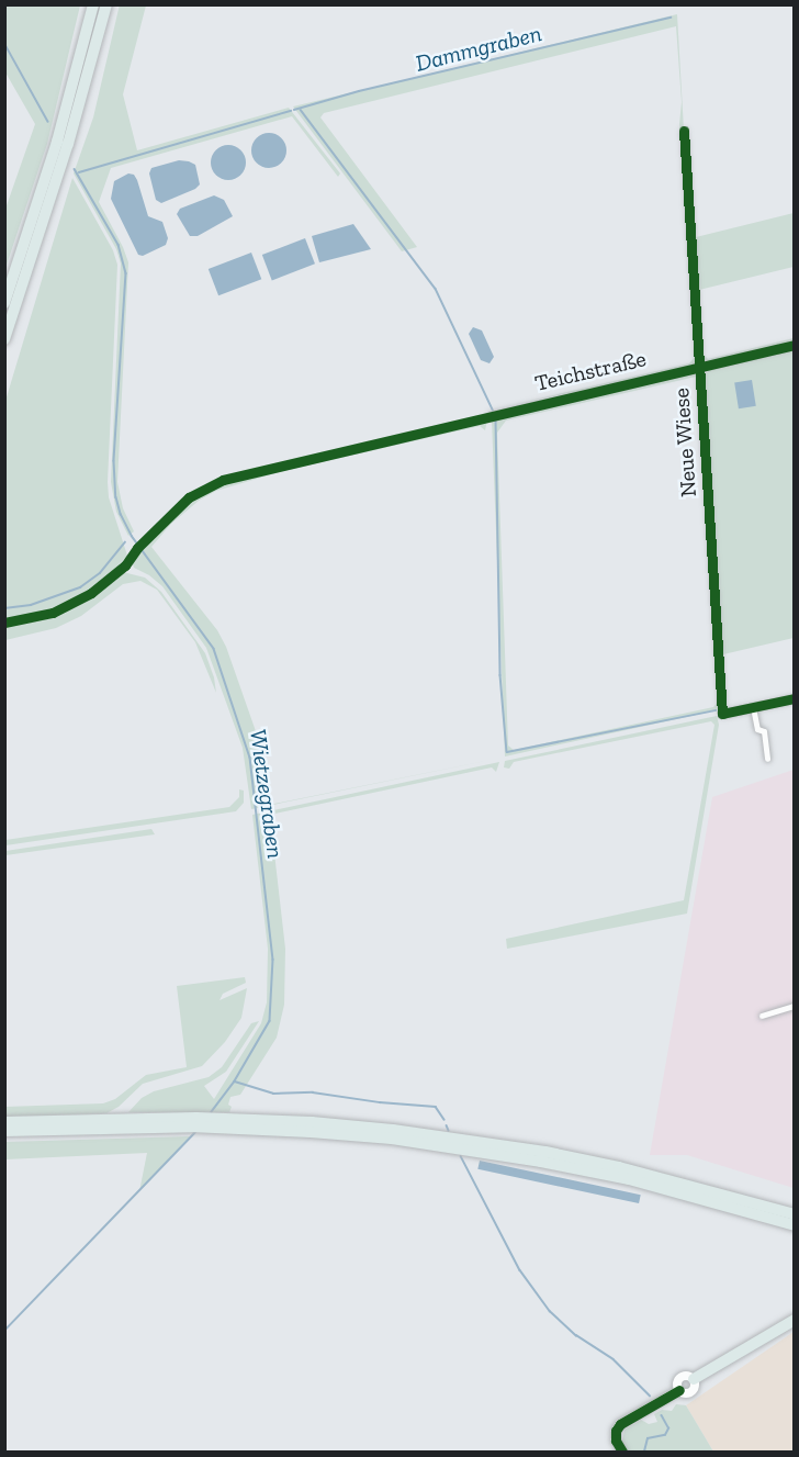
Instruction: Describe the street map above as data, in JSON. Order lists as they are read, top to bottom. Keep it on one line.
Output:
{"streets":{"street":["Teichstraße","Neue Wiese"]},"crossings":[["Teichstraße","Neue Wiese"]],"water":["Dammgraben","Wietzegraben"]}
